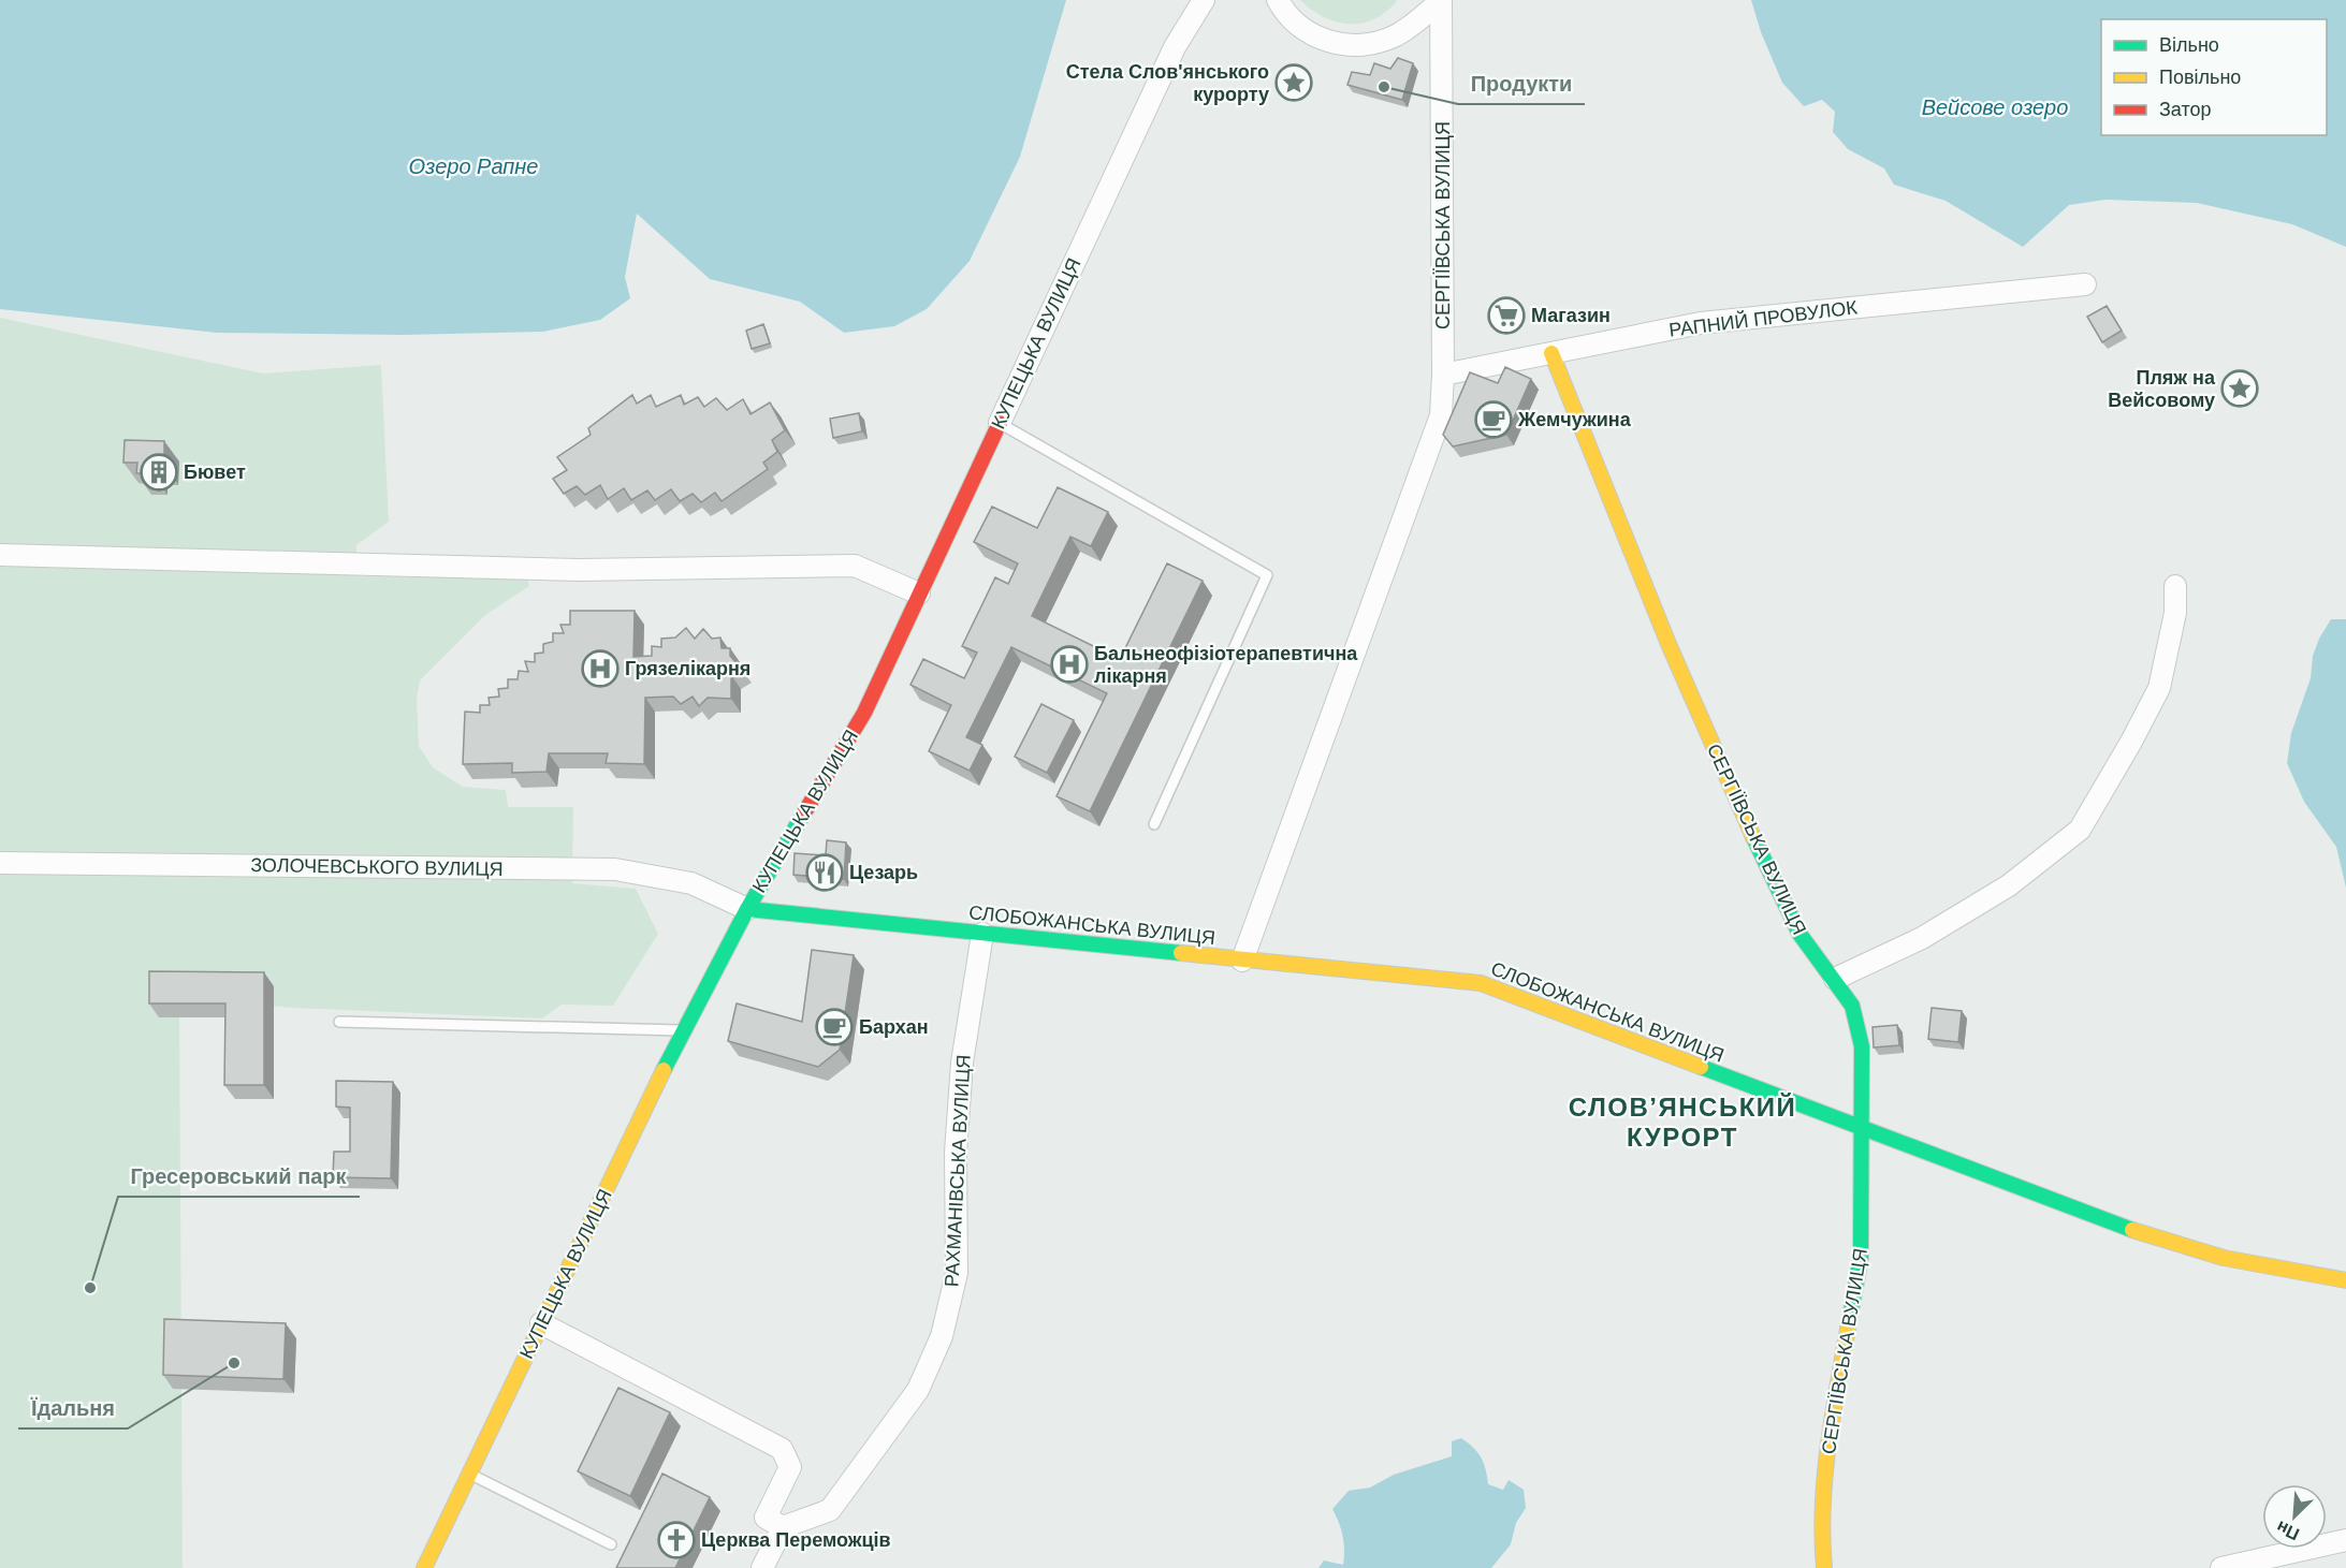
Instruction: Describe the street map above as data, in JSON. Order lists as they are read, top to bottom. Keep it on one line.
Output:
{"streets":{"street":["СЕРГІЇВСЬКА ВУЛИЦЯ","РАПНИЙ ПРОВУЛОК","КУПЕЦЬКА ВУЛИЦЯ","ЗОЛОЧЕВСЬКОГО ВУЛИЦЯ","СЛОБОЖАНСЬКА ВУЛИЦЯ","РАХМАНІВСЬКА ВУЛИЦЯ"]},"crossings":[["СЕРГІЇВСЬКА ВУЛИЦЯ","РАПНИЙ ПРОВУЛОК"],["СЕРГІЇВСЬКА ВУЛИЦЯ","СЛОБОЖАНСЬКА ВУЛИЦЯ"],["КУПЕЦЬКА ВУЛИЦЯ","ЗОЛОЧЕВСЬКОГО ВУЛИЦЯ"],["КУПЕЦЬКА ВУЛИЦЯ","СЛОБОЖАНСЬКА ВУЛИЦЯ"],["ЗОЛОЧЕВСЬКОГО ВУЛИЦЯ","СЛОБОЖАНСЬКА ВУЛИЦЯ"],["СЛОБОЖАНСЬКА ВУЛИЦЯ","РАХМАНІВСЬКА ВУЛИЦЯ"]],"districts":["СЛОВ’ЯНСЬКИЙ КУРОРТ"],"water":["Вейсове озеро","Озеро Рапне"],"places":{"place":["Стела Слов'янського курорту","Пляж на Вейсовому"],"other":["Продукти","Гресеровський парк","Їдальня"],"supermarket":["Магазин"],"cafe":["Жемчужина","Бархан"],"building":["Бювет"],"hospital":["Бальнеофізіотерапевтична лікарня","Грязелікарня"],"restaurant":["Цезарь"],"church":["Церква Переможців"]},"legend":["Вільно","Повільно","Затор"],"north":"bottom left"}
